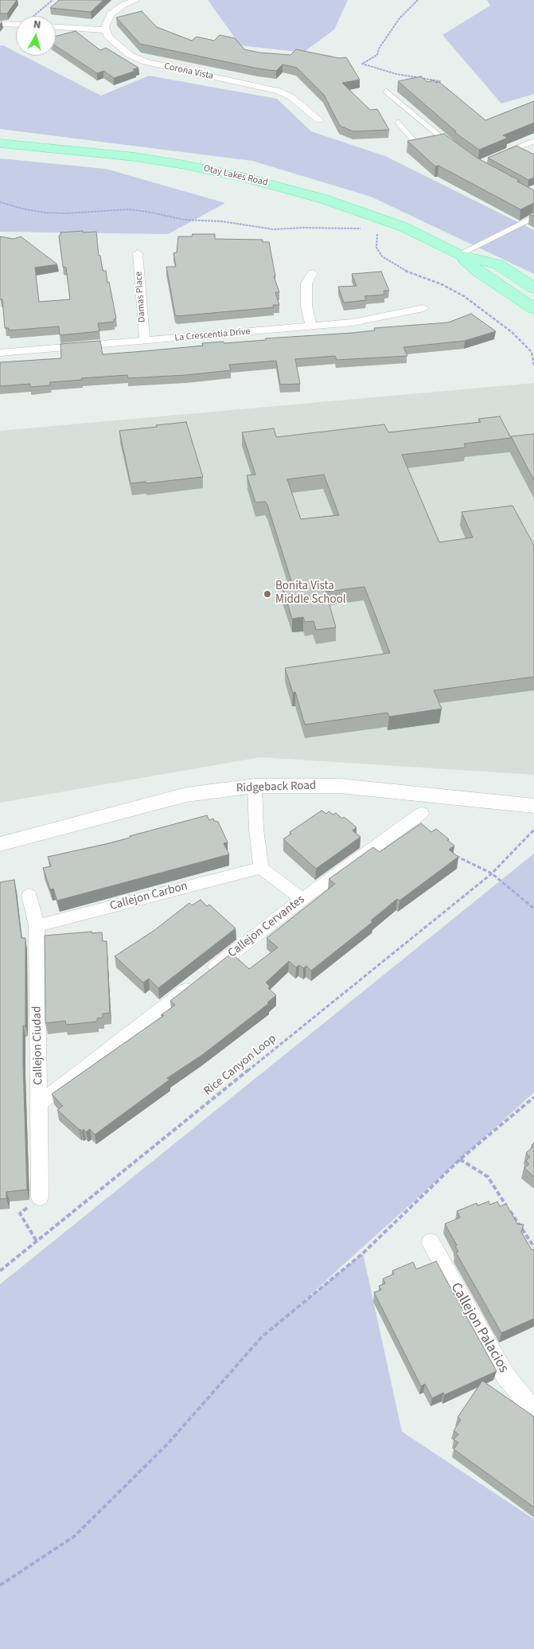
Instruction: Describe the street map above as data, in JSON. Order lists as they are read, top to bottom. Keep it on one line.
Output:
{"streets":{"main road":["Otay Lakes Road"],"street":["Corona Vista","Damas Place","La Crescentia Drive","Ridgeback Road","Callejon Carbon","Callejon Cervantes","Callejon Ciudad","Callejon Palacios"],"path":["Rice Canyon Loop"]},"crossings":[["Damas Place","La Crescentia Drive"],["Callejon Carbon","Callejon Ciudad"],["Callejon Cervantes","Callejon Ciudad"]],"places":["Bonita Vista Middle School"],"north":"top"}
